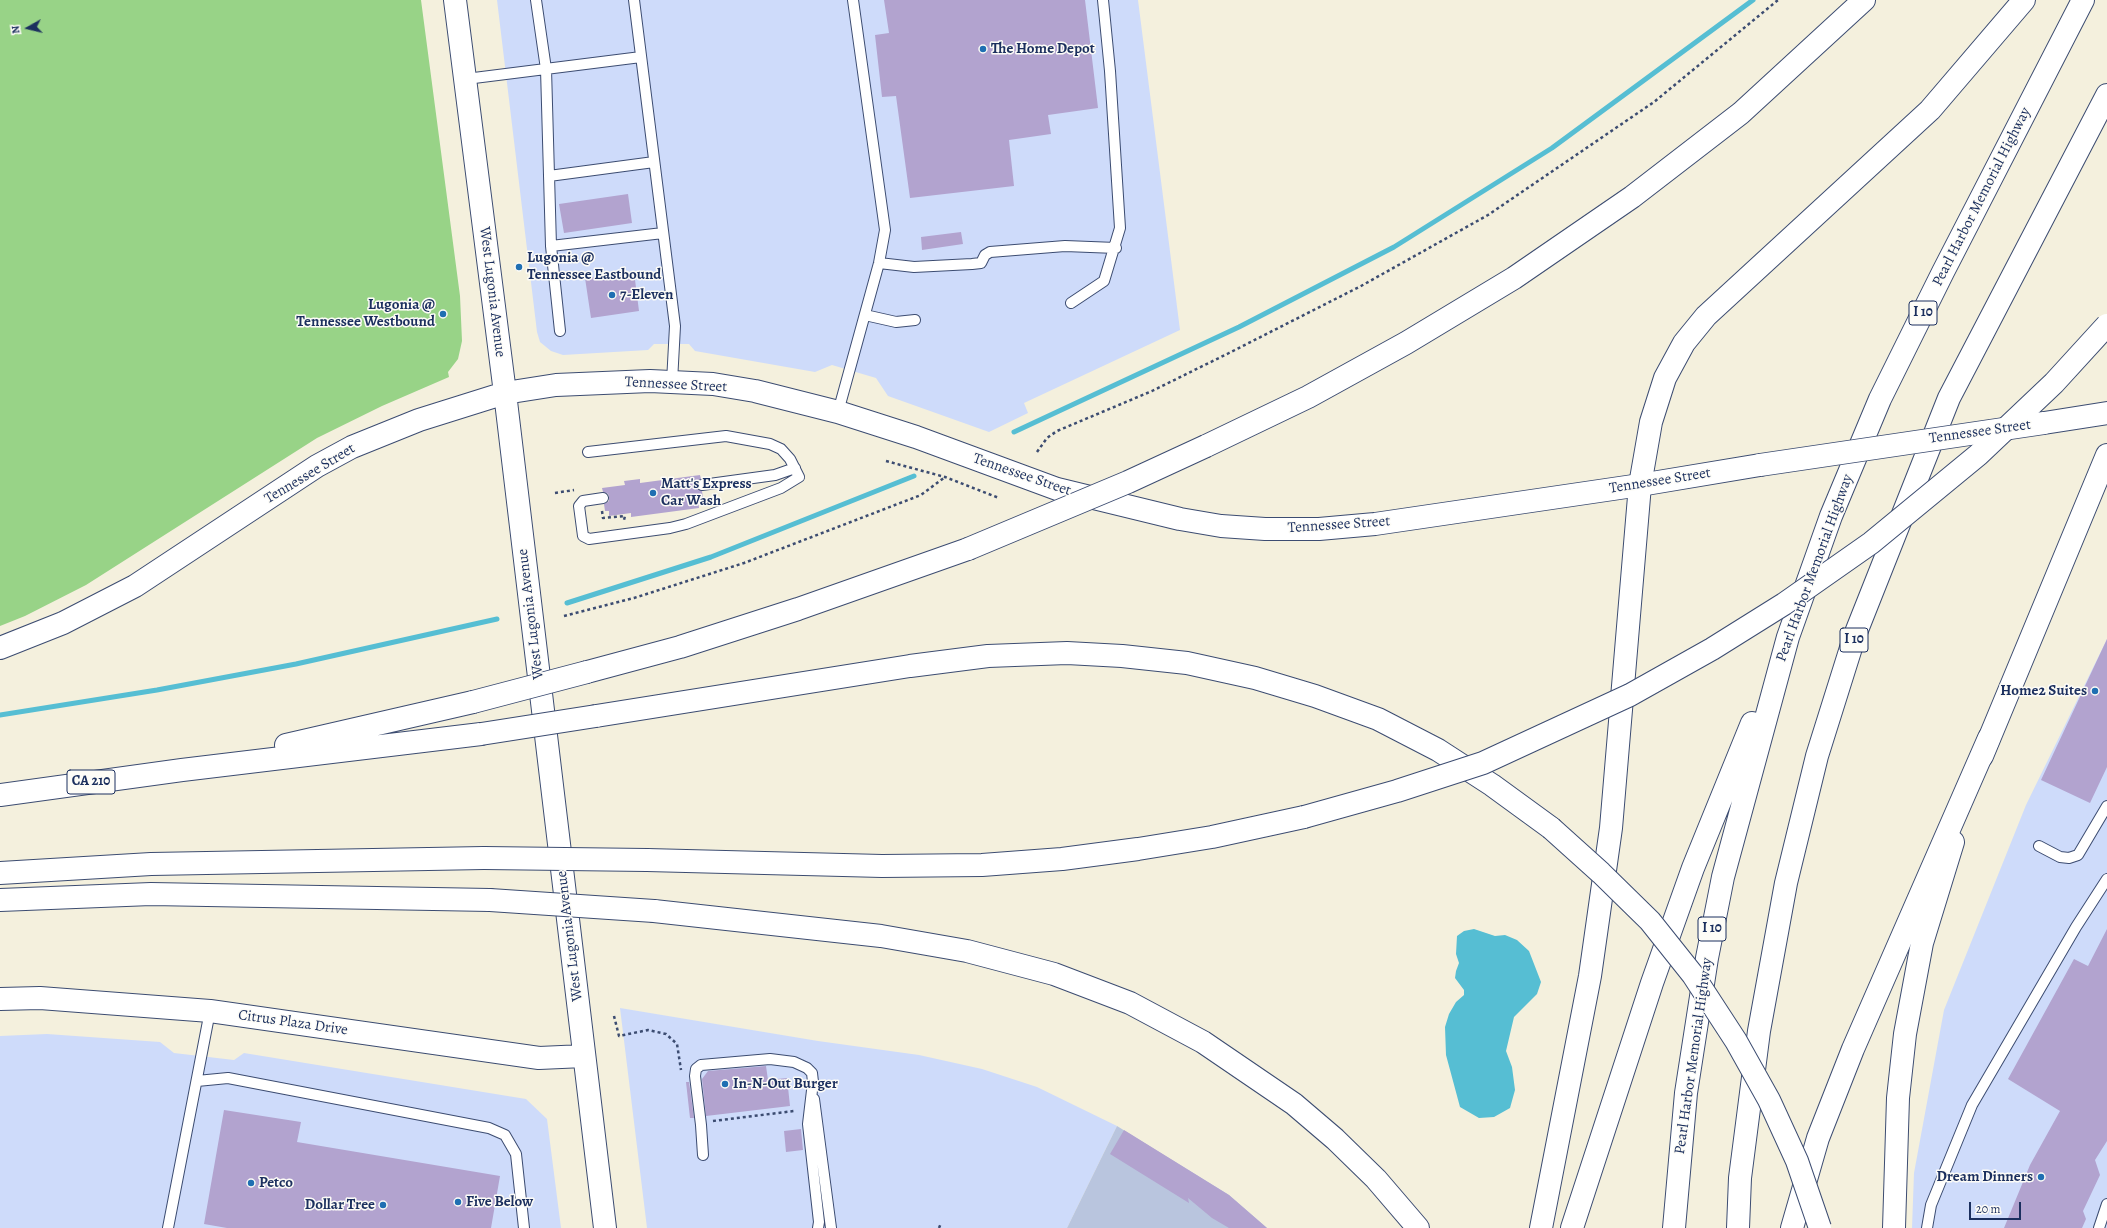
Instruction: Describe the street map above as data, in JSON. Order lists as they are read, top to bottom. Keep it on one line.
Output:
{"streets":{"main road":["Pearl Harbor Memorial Highway","West Lugonia Avenue","I 10","Tennessee Street","CA 210","Citrus Plaza Drive"]},"crossings":[["West Lugonia Avenue","Tennessee Street"],["West Lugonia Avenue","Citrus Plaza Drive"]],"places":["The Home Depot","Lugonia @ Tennessee Eastbound","7-Eleven","Lugonia @ Tennessee Westbound","Matt's Express Car Wash","Home2 Suites","In-N-Out Burger","Dream Dinners","Petco","Five Below","Dollar Tree"],"scale_bar":"20 m","north":"left"}
